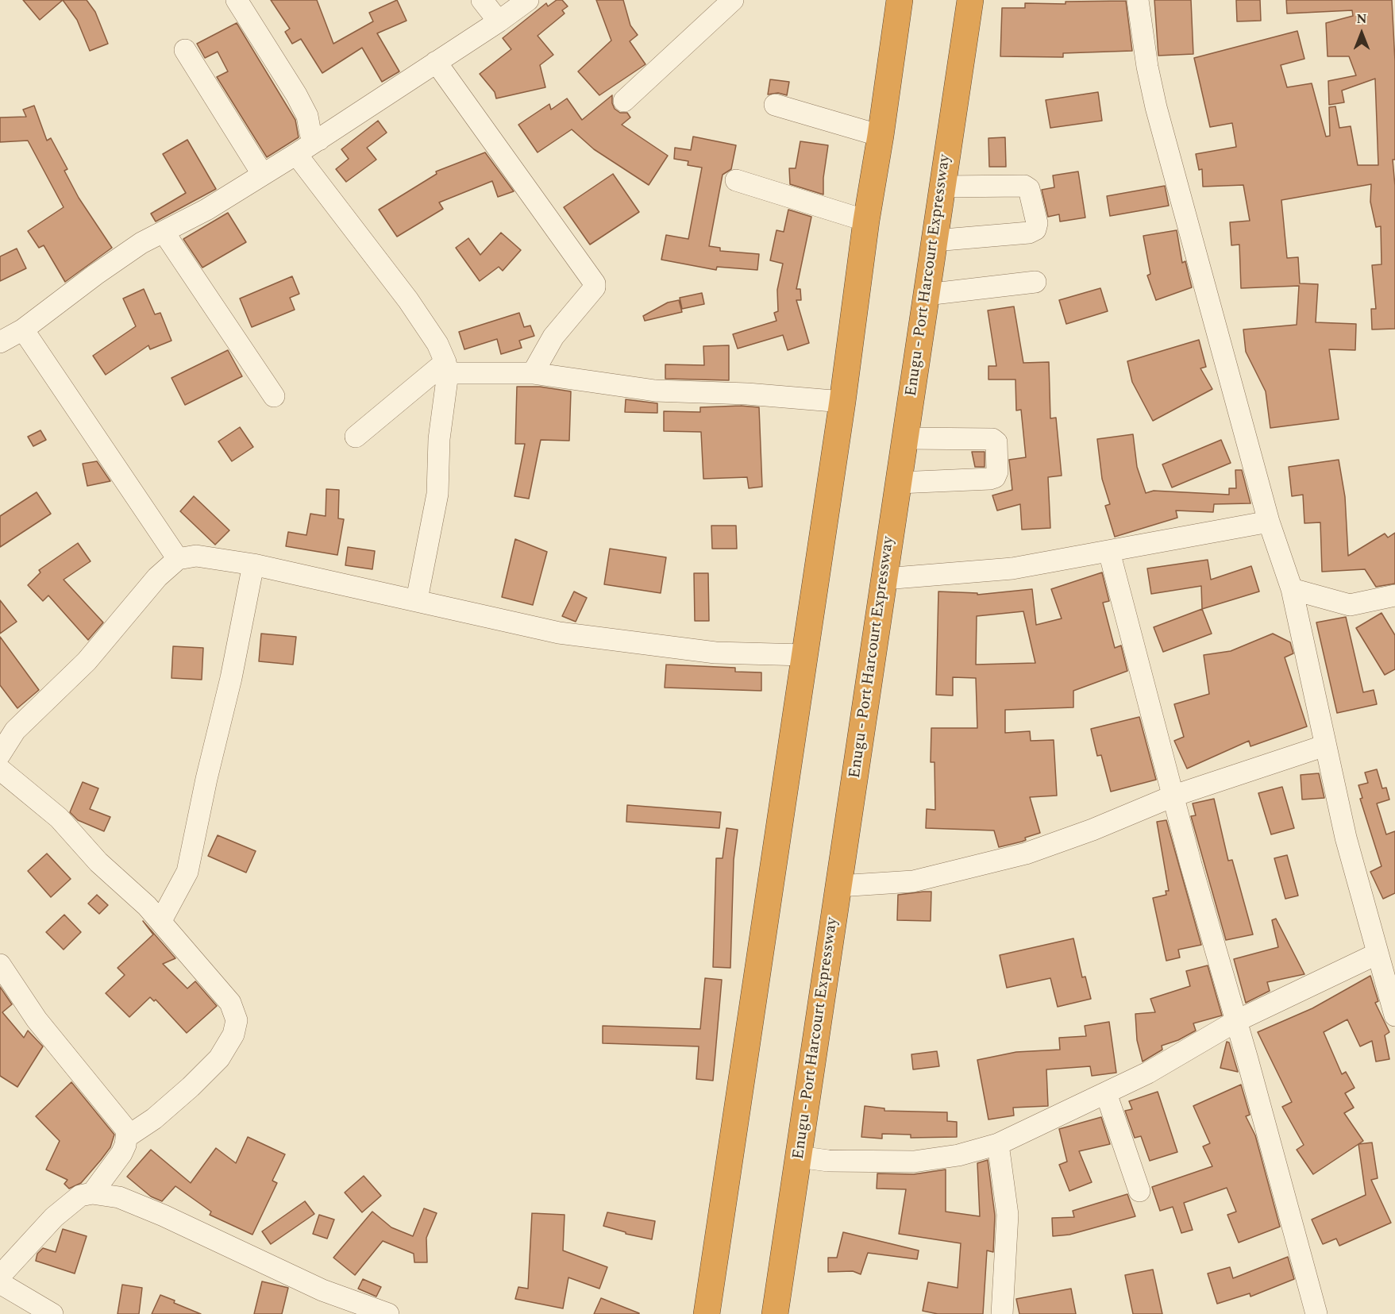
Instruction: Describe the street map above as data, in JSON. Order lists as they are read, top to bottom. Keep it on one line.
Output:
{"streets":{"highway":["Enugu - Port Harcourt Expressway"]},"north":"top"}
